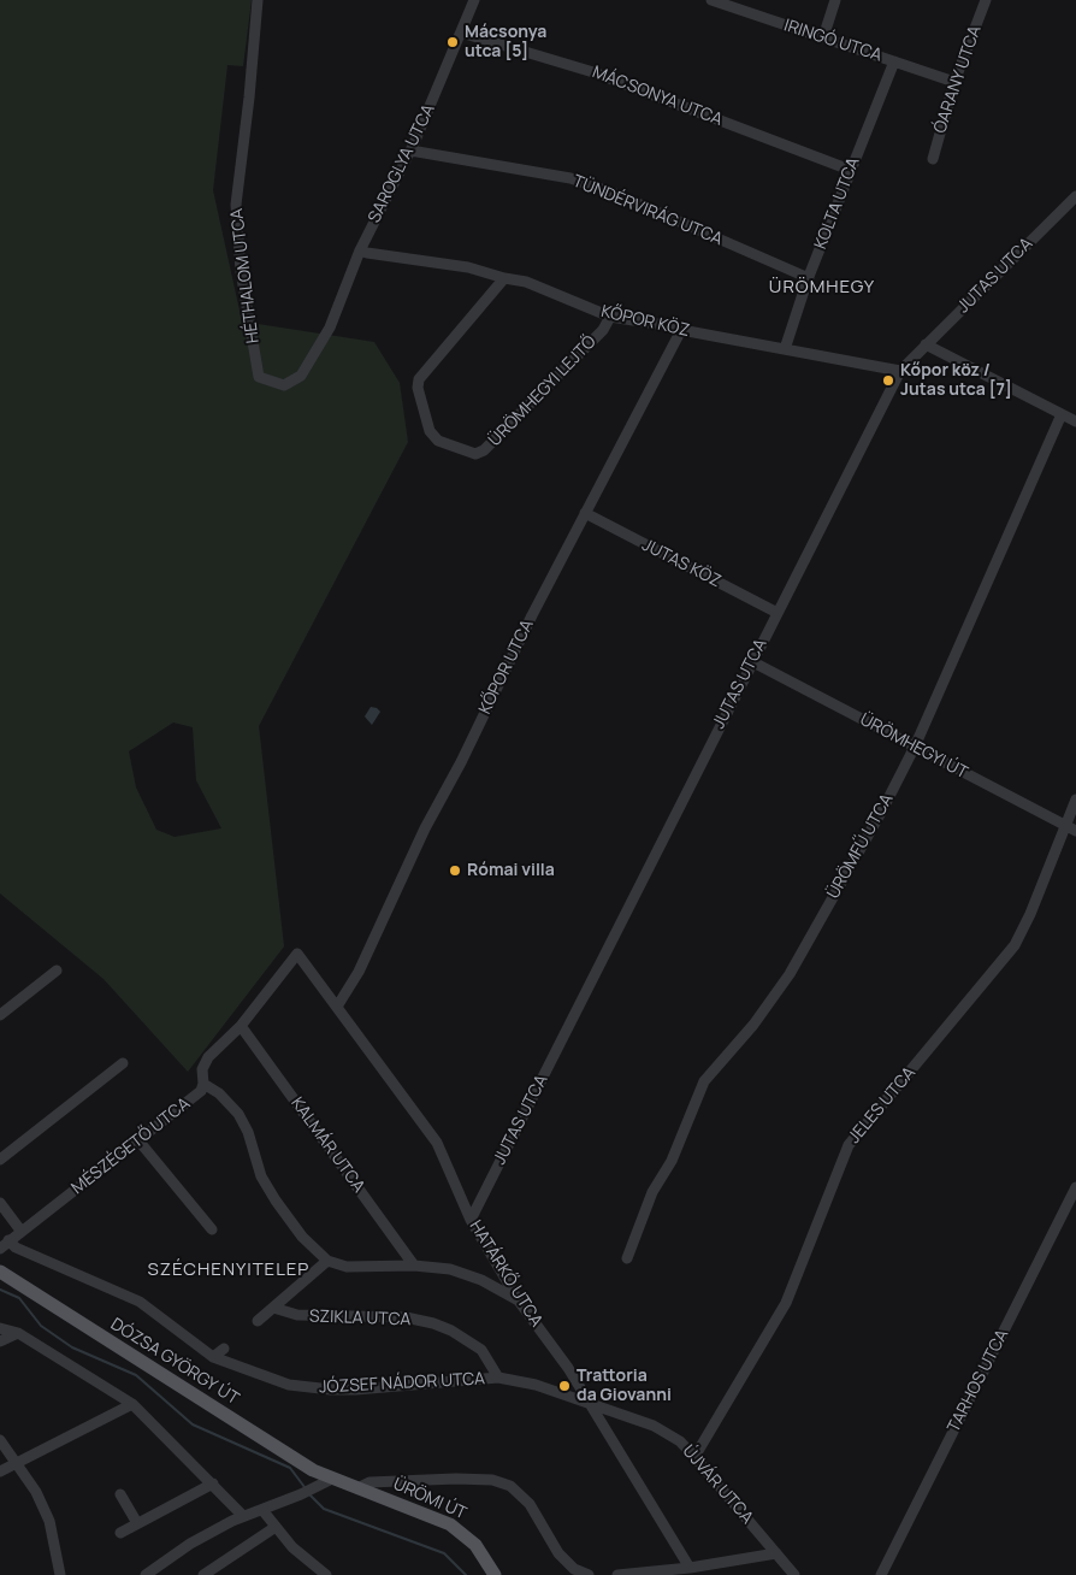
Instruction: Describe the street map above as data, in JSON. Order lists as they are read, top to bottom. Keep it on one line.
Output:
{"streets":{"main road":["DÓZSA GYÖRGY ÚT","ÜRÖMI ÚT"],"street":["IRINGÓ UTCA","ÓARANY UTCA","MÁCSONYA UTCA","SAROGLYA UTCA","KOLTA UTCA","TÜNDÉRVIRÁG UTCA","HÉTHALOM UTCA","JUTAS UTCA","KŐPOR KÖZ","ÜRÖMHEGYI LEJTŐ","JUTAS KÖZ","KŐPOR UTCA","ÜRÖMHEGYI ÚT","ÜRÖMFŰ UTCA","JELES UTCA","KALMÁR UTCA","MÉSZÉGETŐ UTCA","HATÁRKŐ UTCA","SZIKLA UTCA","TARHOS UTCA","JÓZSEF NÁDOR UTCA","ÚJVÁR UTCA"]},"crossings":[["IRINGÓ UTCA","ÓARANY UTCA"],["IRINGÓ UTCA","KOLTA UTCA"],["MÁCSONYA UTCA","SAROGLYA UTCA"],["MÁCSONYA UTCA","KOLTA UTCA"],["SAROGLYA UTCA","TÜNDÉRVIRÁG UTCA"],["SAROGLYA UTCA","HÉTHALOM UTCA"],["SAROGLYA UTCA","KŐPOR KÖZ"],["KOLTA UTCA","TÜNDÉRVIRÁG UTCA"],["KOLTA UTCA","KŐPOR KÖZ"],["JUTAS UTCA","KŐPOR KÖZ"],["JUTAS UTCA","JUTAS KÖZ"],["JUTAS UTCA","ÜRÖMHEGYI ÚT"],["JUTAS UTCA","HATÁRKŐ UTCA"],["KŐPOR KÖZ","ÜRÖMHEGYI LEJTŐ"],["KŐPOR KÖZ","KŐPOR UTCA"],["JUTAS KÖZ","KŐPOR UTCA"],["KŐPOR UTCA","HATÁRKŐ UTCA"],["ÜRÖMHEGYI ÚT","ÜRÖMFŰ UTCA"],["ÜRÖMHEGYI ÚT","JELES UTCA"],["JELES UTCA","ÚJVÁR UTCA"],["KALMÁR UTCA","MÉSZÉGETŐ UTCA"],["MÉSZÉGETŐ UTCA","HATÁRKŐ UTCA"],["MÉSZÉGETŐ UTCA","JÓZSEF NÁDOR UTCA"],["HATÁRKŐ UTCA","JÓZSEF NÁDOR UTCA"],["HATÁRKŐ UTCA","ÚJVÁR UTCA"],["SZIKLA UTCA","JÓZSEF NÁDOR UTCA"],["DÓZSA GYÖRGY ÚT","ÜRÖMI ÚT"],["JÓZSEF NÁDOR UTCA","ÚJVÁR UTCA"]],"districts":["ÜRÖMHEGY","SZÉCHENYITELEP"],"places":["Mácsonya utca [5]","Kőpor köz / Jutas utca [7]","Római villa","Trattoria da Giovanni"]}
